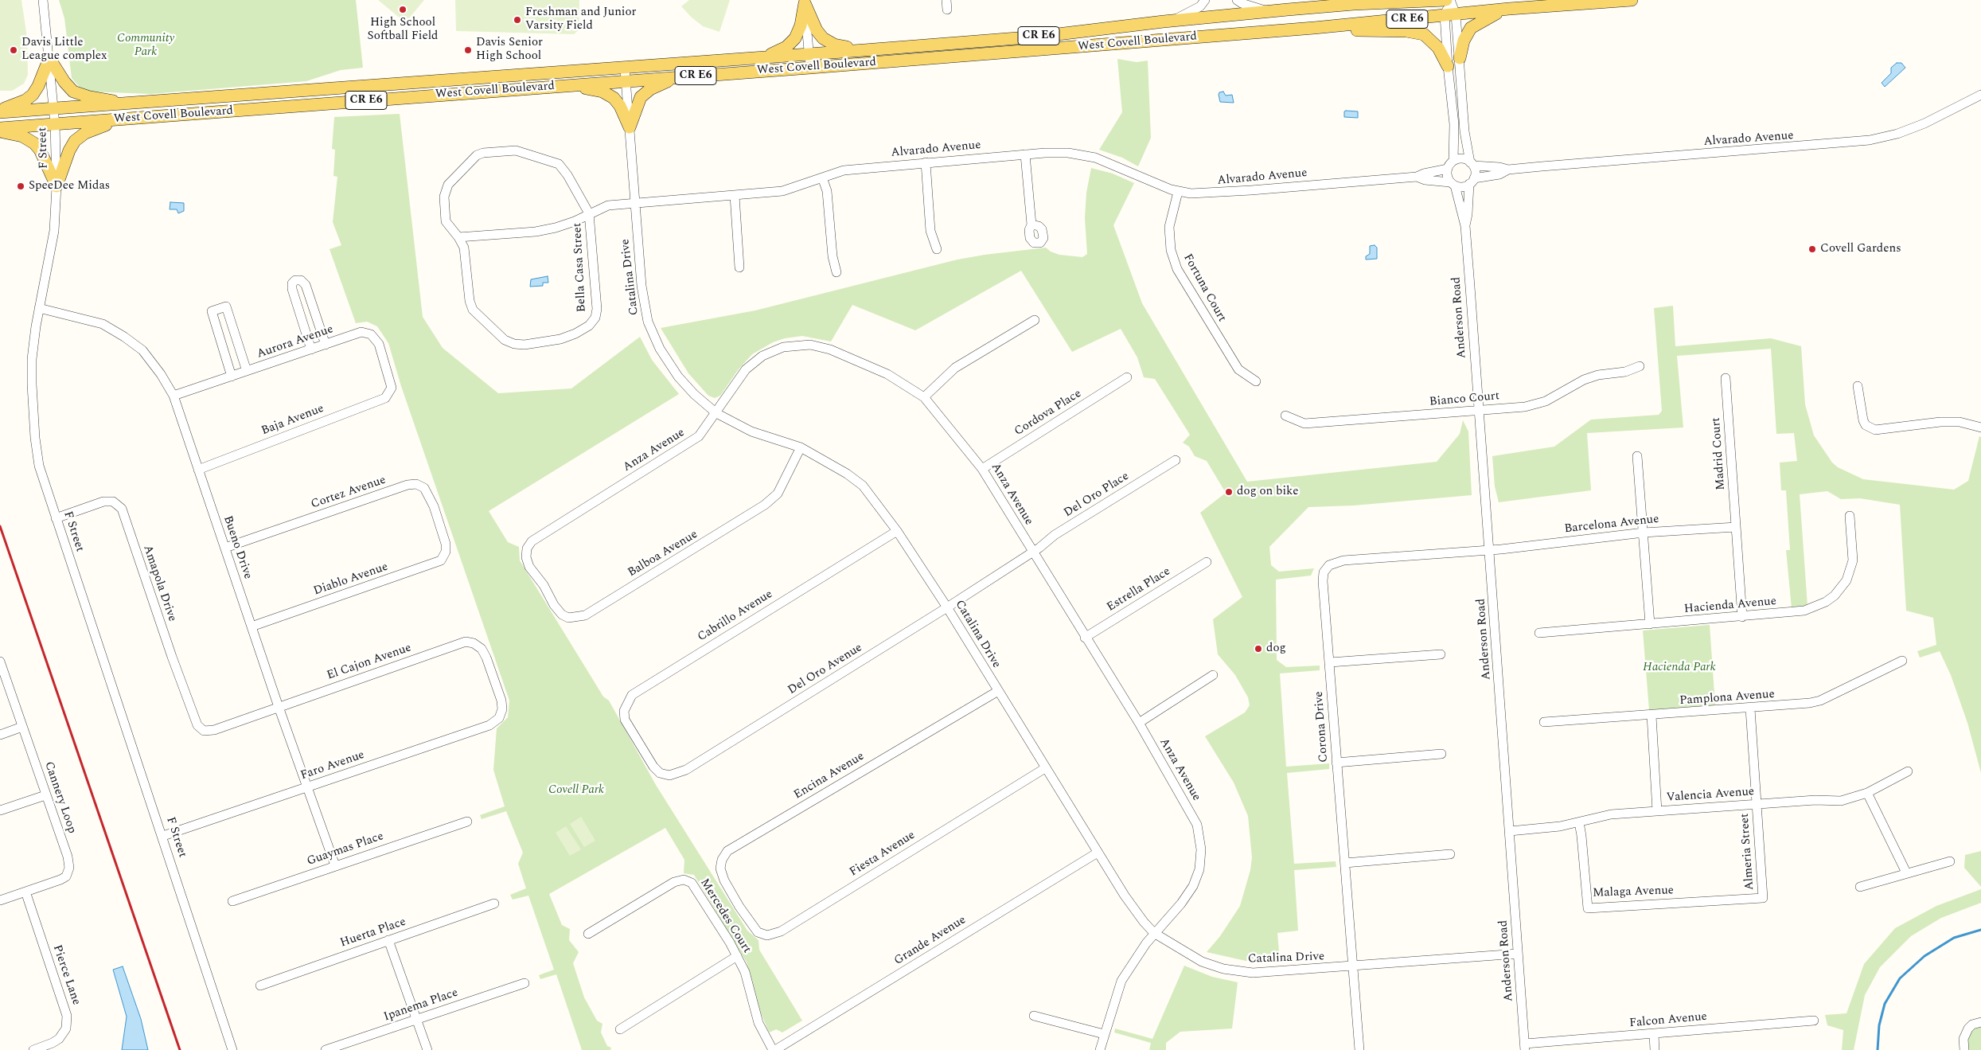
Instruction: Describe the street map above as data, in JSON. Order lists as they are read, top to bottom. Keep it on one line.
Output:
{"streets":{"main road":["CR E6","West Covell Boulevard"],"street":["Alvarado Avenue","F Street","Bella Casa Street","Catalina Drive","Fortuna Court","Anderson Road","Aurora Avenue","Bianco Court","Cordova Place","Baja Avenue","Anza Avenue","Madrid Court","Cortez Avenue","Del Oro Place","Barcelona Avenue","Bueno Drive","Balboa Avenue","Diablo Avenue","Amapola Drive","Estrella Place","Hacienda Avenue","Cabrillo Avenue","El Cajon Avenue","Del Oro Avenue","Pamplona Avenue","Corona Drive","Faro Avenue","Encina Avenue","Valencia Avenue","Cannery Loop","Guaymas Place","Almeria Street","Fiesta Avenue","Malaga Avenue","Mercedes Court","Huerta Place","Grande Avenue","Pierce Lane","Ipanema Place","Falcon Avenue"]},"crossings":[["West Covell Boulevard","F Street"],["West Covell Boulevard","Catalina Drive"],["Alvarado Avenue","Bella Casa Street"],["Alvarado Avenue","Catalina Drive"],["Alvarado Avenue","Fortuna Court"],["Alvarado Avenue","Anderson Road"],["F Street","Bueno Drive"],["F Street","Amapola Drive"],["F Street","Faro Avenue"],["Catalina Drive","Anderson Road"],["Catalina Drive","Anza Avenue"],["Catalina Drive","Balboa Avenue"],["Catalina Drive","Cabrillo Avenue"],["Catalina Drive","Del Oro Avenue"],["Catalina Drive","Corona Drive"],["Catalina Drive","Encina Avenue"],["Catalina Drive","Fiesta Avenue"],["Catalina Drive","Grande Avenue"],["Anderson Road","Bianco Court"],["Anderson Road","Barcelona Avenue"],["Anderson Road","Corona Drive"],["Anderson Road","Valencia Avenue"],["Anderson Road","Falcon Avenue"],["Aurora Avenue","Baja Avenue"],["Aurora Avenue","Bueno Drive"],["Cordova Place","Anza Avenue"],["Baja Avenue","Bueno Drive"],["Anza Avenue","Del Oro Place"],["Anza Avenue","Balboa Avenue"],["Anza Avenue","Estrella Place"],["Anza Avenue","Del Oro Avenue"],["Madrid Court","Barcelona Avenue"],["Madrid Court","Hacienda Avenue"],["Cortez Avenue","Bueno Drive"],["Cortez Avenue","Diablo Avenue"],["Del Oro Place","Del Oro Avenue"],["Barcelona Avenue","Corona Drive"],["Bueno Drive","Diablo Avenue"],["Bueno Drive","El Cajon Avenue"],["Bueno Drive","Faro Avenue"],["Bueno Drive","Guaymas Place"],["Amapola Drive","El Cajon Avenue"],["Cabrillo Avenue","Del Oro Avenue"],["El Cajon Avenue","Faro Avenue"],["Pamplona Avenue","Almeria Street"],["Encina Avenue","Fiesta Avenue"],["Valencia Avenue","Almeria Street"],["Valencia Avenue","Malaga Avenue"],["Cannery Loop","Pierce Lane"],["Almeria Street","Malaga Avenue"],["Mercedes Court","Grande Avenue"]],"parks":["Community Park","Hacienda Park","Covell Park"],"places":["High School Softball Field","Freshman and Junior Varsity Field","Davis Little League complex","Davis Senior High School","SpeeDee Midas","Covell Gardens","dog on bike","dog"]}
